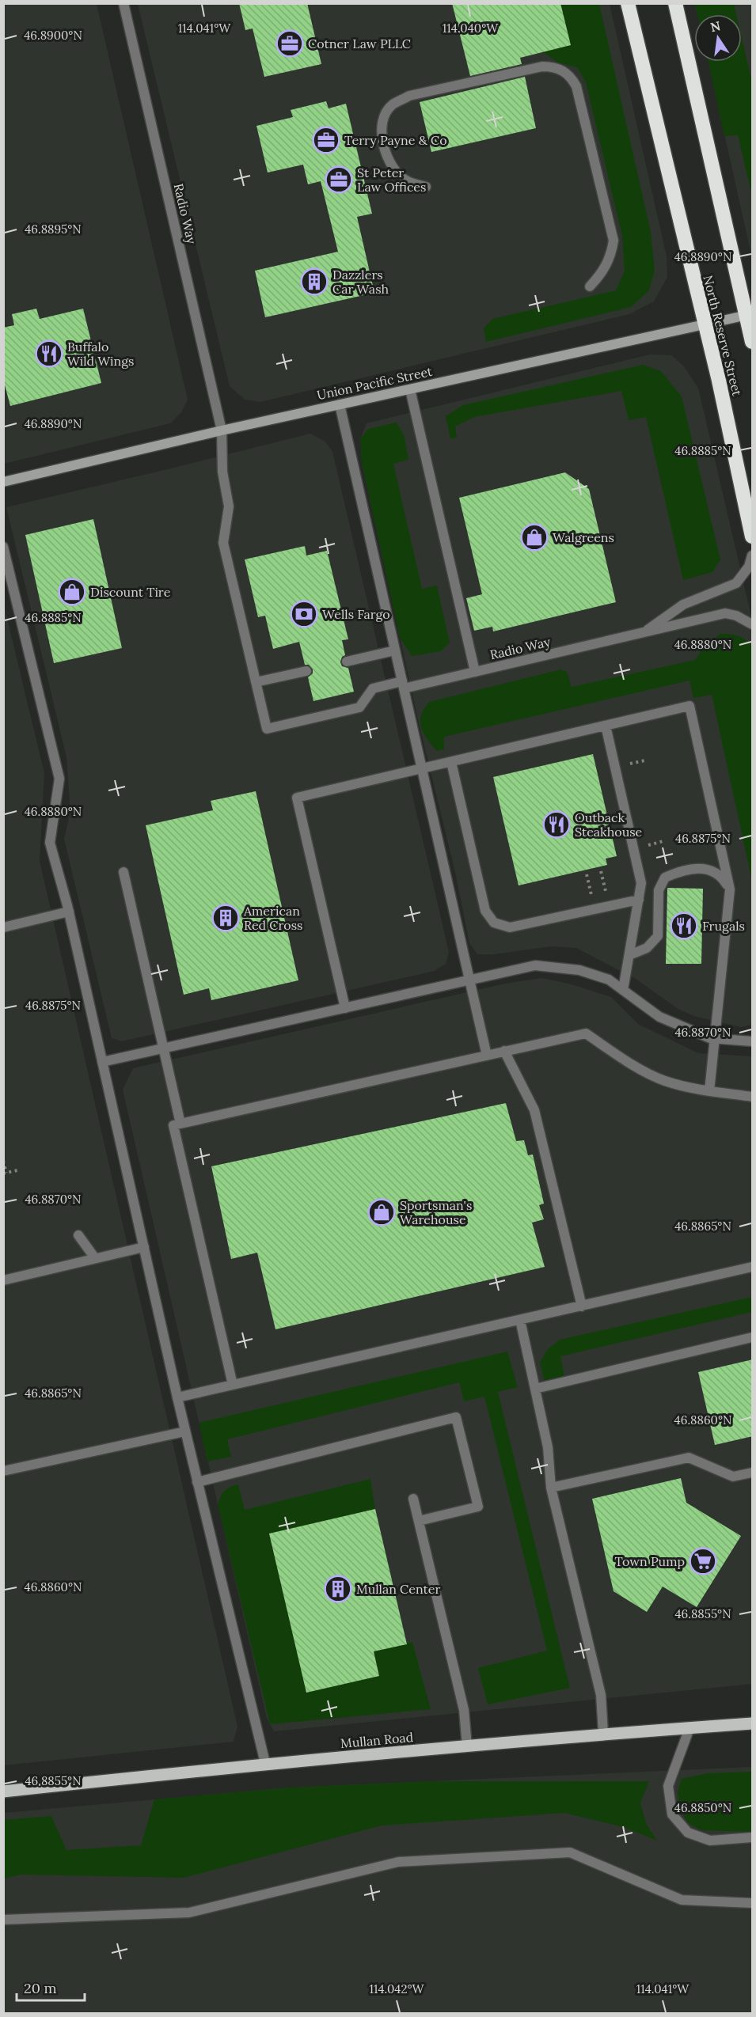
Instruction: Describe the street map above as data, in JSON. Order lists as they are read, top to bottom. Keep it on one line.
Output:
{"streets":{"highway":["North Reserve Street"],"main road":["Mullan Road"],"street":["Radio Way","Union Pacific Street"]},"crossings":[["Radio Way","Union Pacific Street"],["North Reserve Street","Union Pacific Street"]],"places":{"office":["Cotner Law PLLC","Terry Payne & Co","St Peter Law Offices"],"building":["Dazzlers Car Wash","American Red Cross","Mullan Center"],"restaurant":["Buffalo Wild Wings","Outback Steakhouse","Frugals"],"shop":["Walgreens","Discount Tire","Sportsman's Warehouse"],"bank":["Wells Fargo"],"supermarket":["Town Pump"]},"scale_bar":"20 m","north":"top","coordinates":["114.041°W","114.040°W","46.8900°N","46.8895°N","46.8890°N","46.8885°N","46.8880°N","46.8875°N","46.8870°N","46.8865°N","46.8860°N","46.8855°N","46.8850°N","114.042°W"]}
